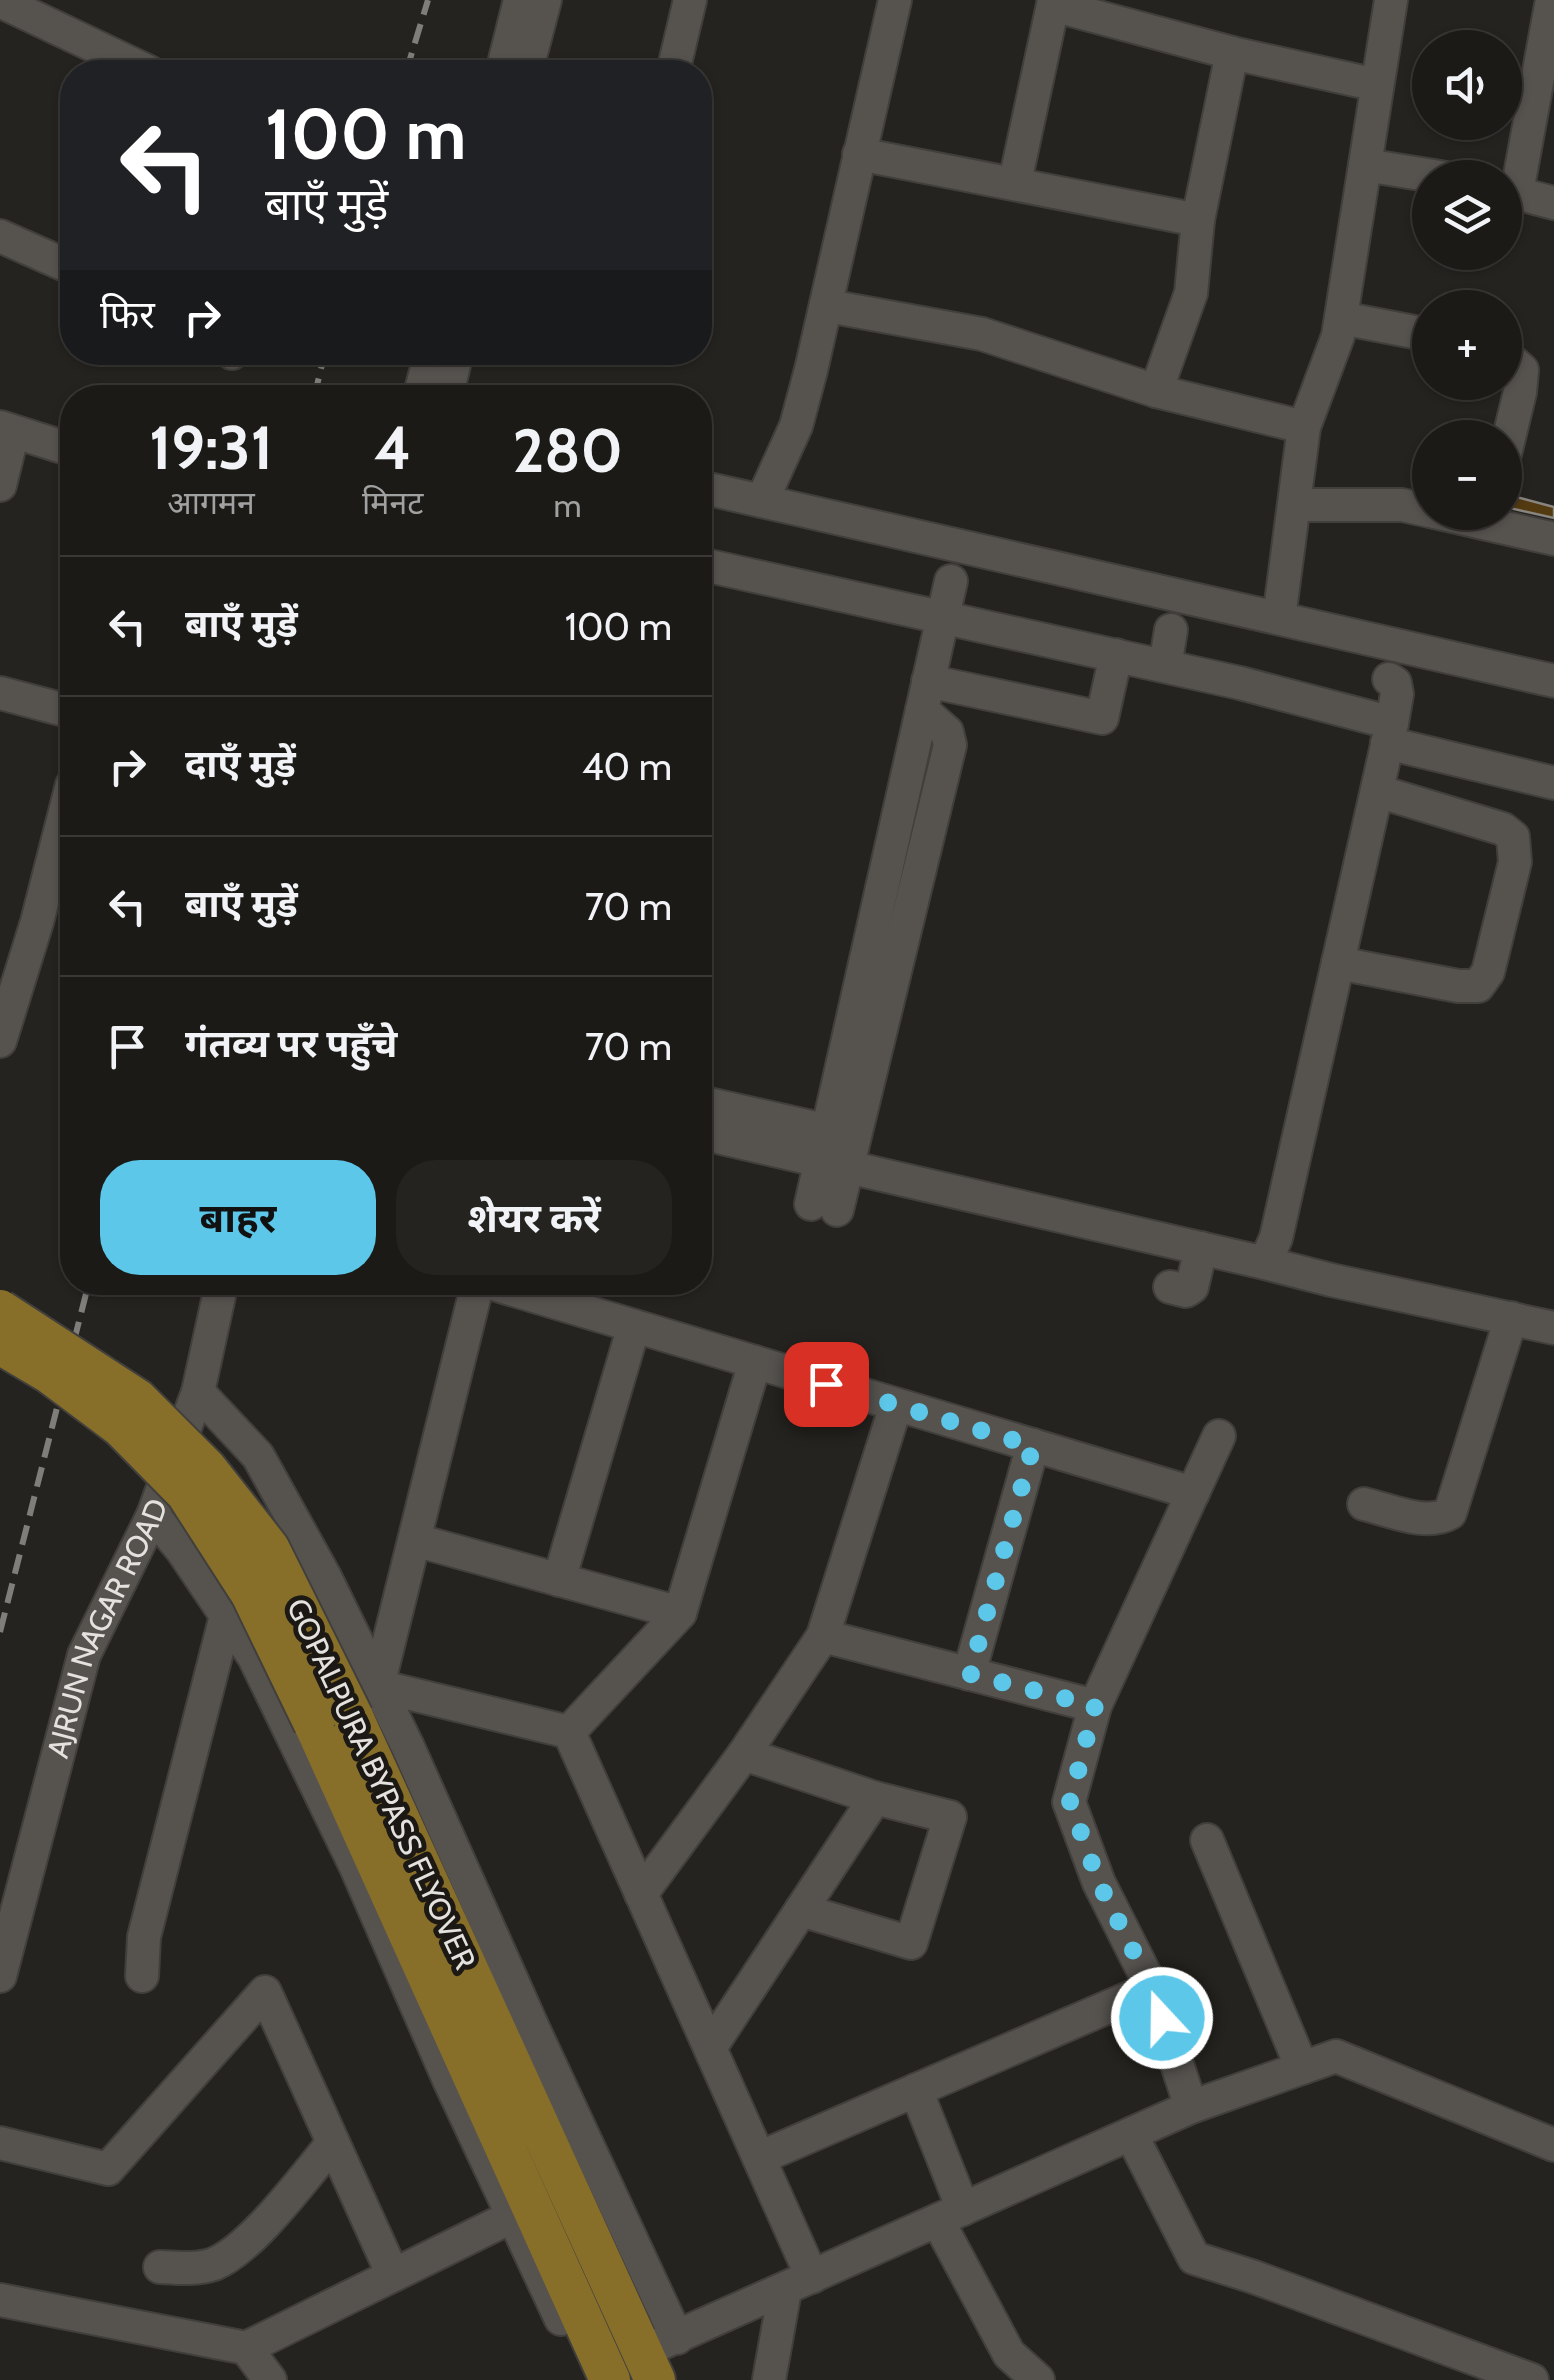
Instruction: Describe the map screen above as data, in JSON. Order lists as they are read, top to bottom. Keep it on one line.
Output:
{"streets":{"main road":["GOPALPURA BYPASS FLYOVER"],"street":["AJRUN NAGAR ROAD"]},"page":{"map_buttons":["+","−"],"turn":["100 m","बाएँ मुड़ें"],"then":"फिर","eta":["19:31","आगमन","4","मिनट","280","m"],"list":[{"name":"बाएँ मुड़ें","value":"100 m"},{"name":"दाएँ मुड़ें","value":"40 m"},{"name":"बाएँ मुड़ें","value":"70 m"},{"name":"गंतव्य पर पहुँचे","value":"70 m"}],"buttons":["बाहर","शेयर करें"]}}
